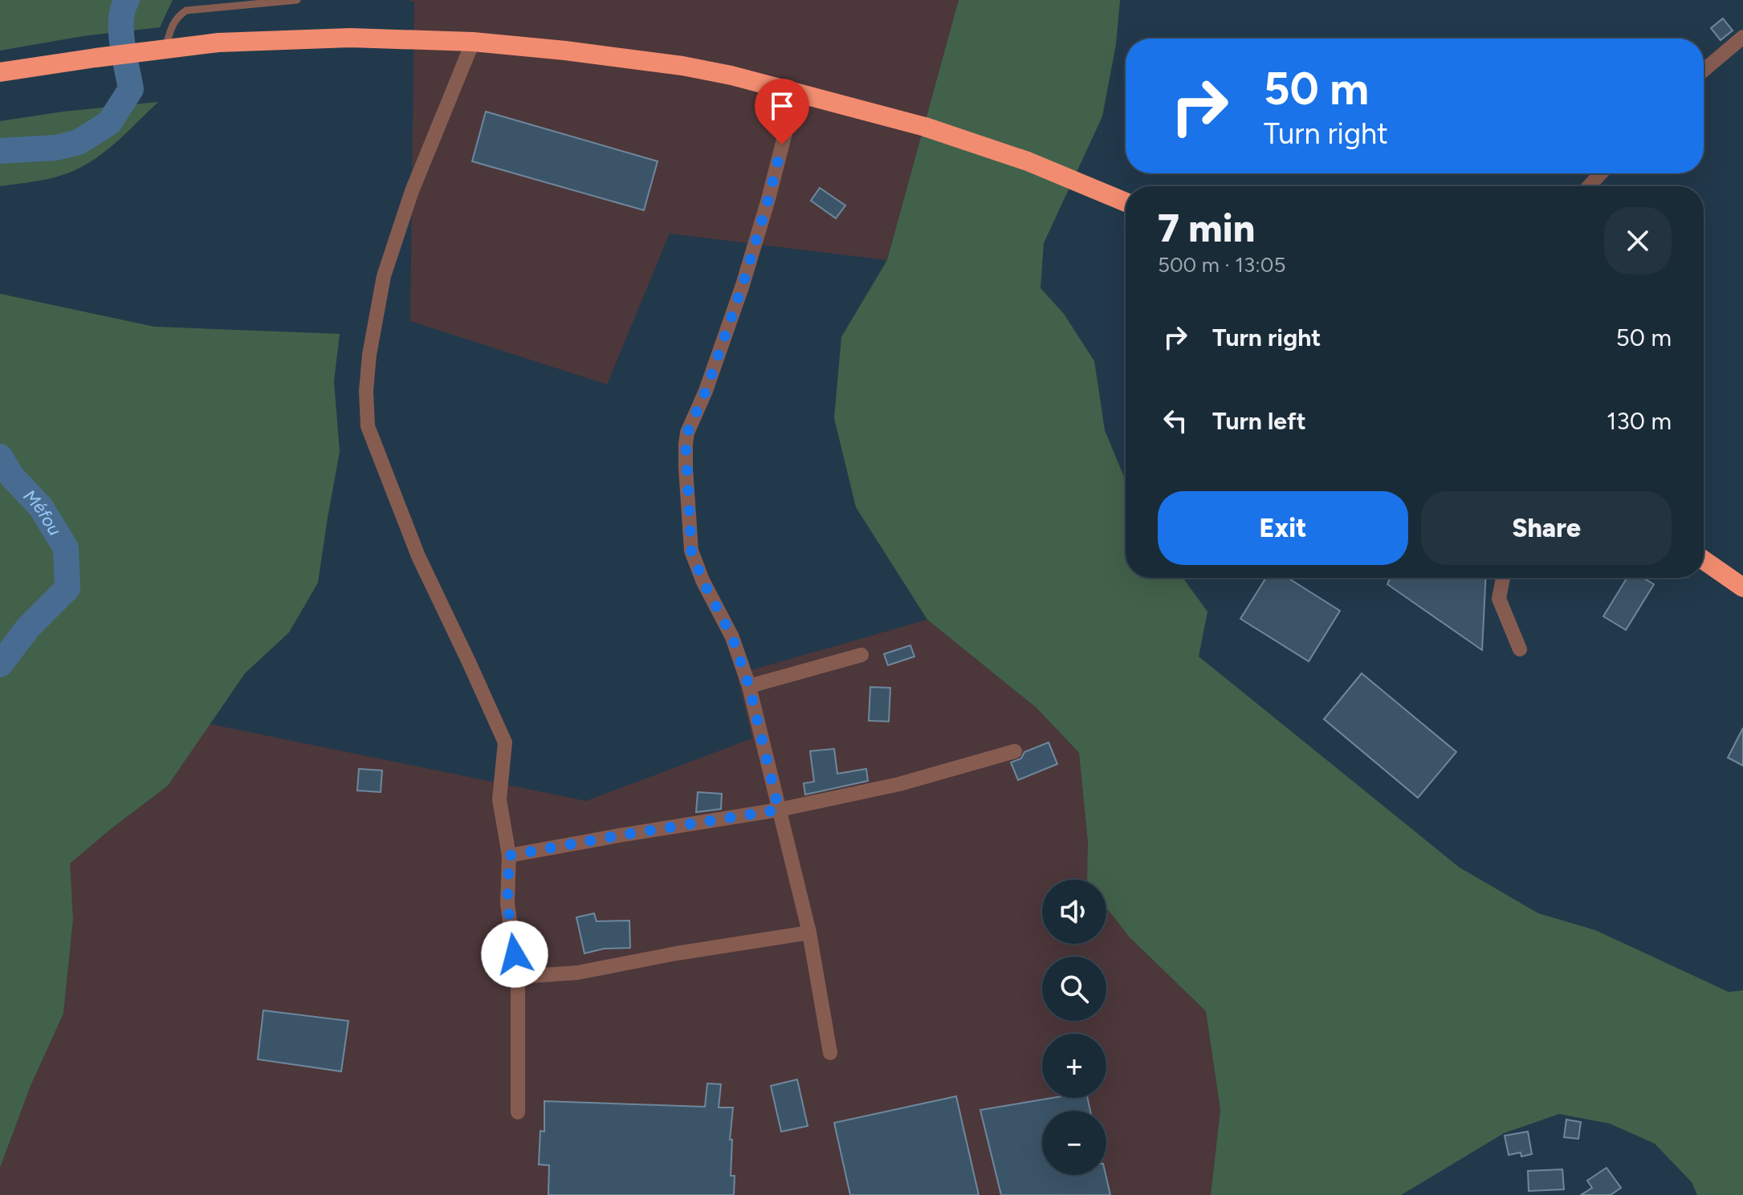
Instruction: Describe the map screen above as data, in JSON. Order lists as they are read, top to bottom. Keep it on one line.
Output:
{"water":["Méfou"],"page":{"turn":["50 m","Turn right"],"heading":["7 min","500 m · 13:05"],"list":[{"name":"Turn right","value":"50 m"},{"name":"Turn left","value":"130 m"}],"buttons":["Exit","Share"],"map_buttons":["+","−"]}}
